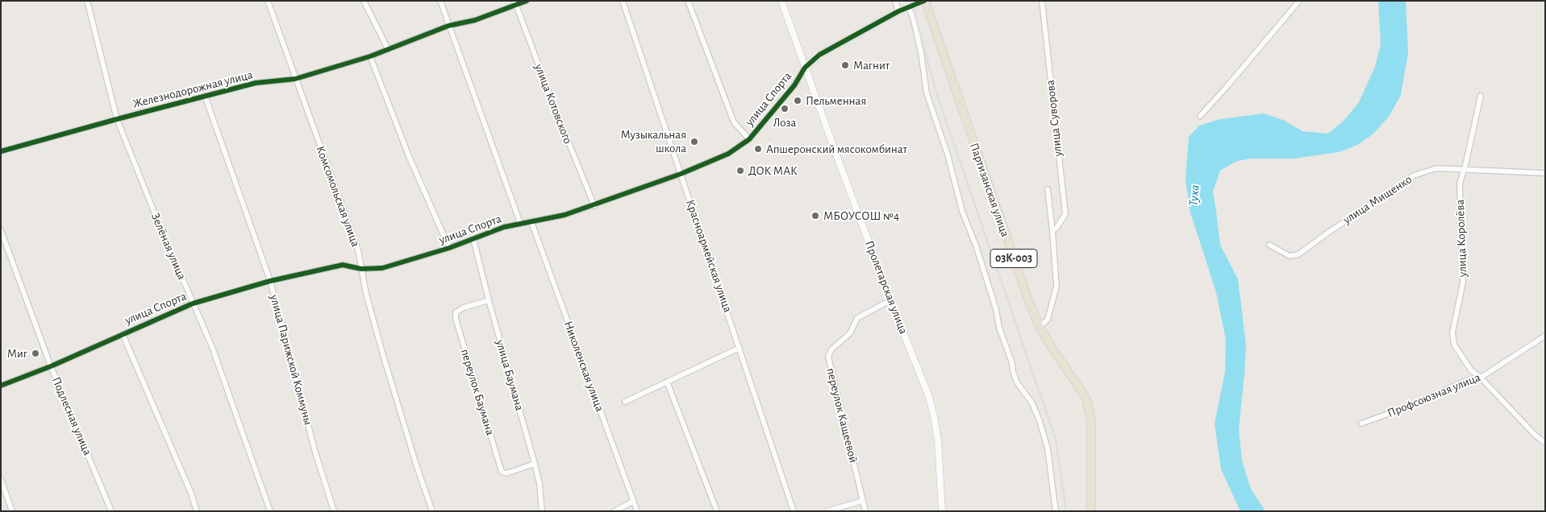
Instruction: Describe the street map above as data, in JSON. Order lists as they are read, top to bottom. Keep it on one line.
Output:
{"streets":{"main road":["Партизанская улица","03К-003"],"street":["Железнодорожная улица","улица Спорта","улица Котовского","улица Суворова","Комсомольская улица","улица Мищенко","улица Королёва","Зелёная улица","Красноармейская улица","Пролетарская улица","улица Парижской Коммуны","Николенская улица","улица Баумана","переулок Баумана","Профсоюзная улица","переулок Кащеевой","Подлесная улица"]},"crossings":[["Железнодорожная улица","улица Котовского"],["Железнодорожная улица","Комсомольская улица"],["Железнодорожная улица","Зелёная улица"],["Железнодорожная улица","улица Парижской Коммуны"],["улица Спорта","улица Котовского"],["улица Спорта","Партизанская улица"],["улица Спорта","Комсомольская улица"],["улица Спорта","Зелёная улица"],["улица Спорта","Красноармейская улица"],["улица Спорта","Пролетарская улица"],["улица Спорта","улица Парижской Коммуны"],["улица Спорта","Николенская улица"],["улица Спорта","улица Баумана"],["улица Спорта","Подлесная улица"],["улица Мищенко","улица Королёва"],["улица Королёва","Профсоюзная улица"],["Пролетарская улица","переулок Кащеевой"],["улица Баумана","переулок Баумана"]],"water":["Туха"],"places":["Магнит","Пельменная","Лоза","Музыкальная школа","Апшеронский мясокомбинат","ДОК МАК","МБОУСОШ №4","Миг"]}
